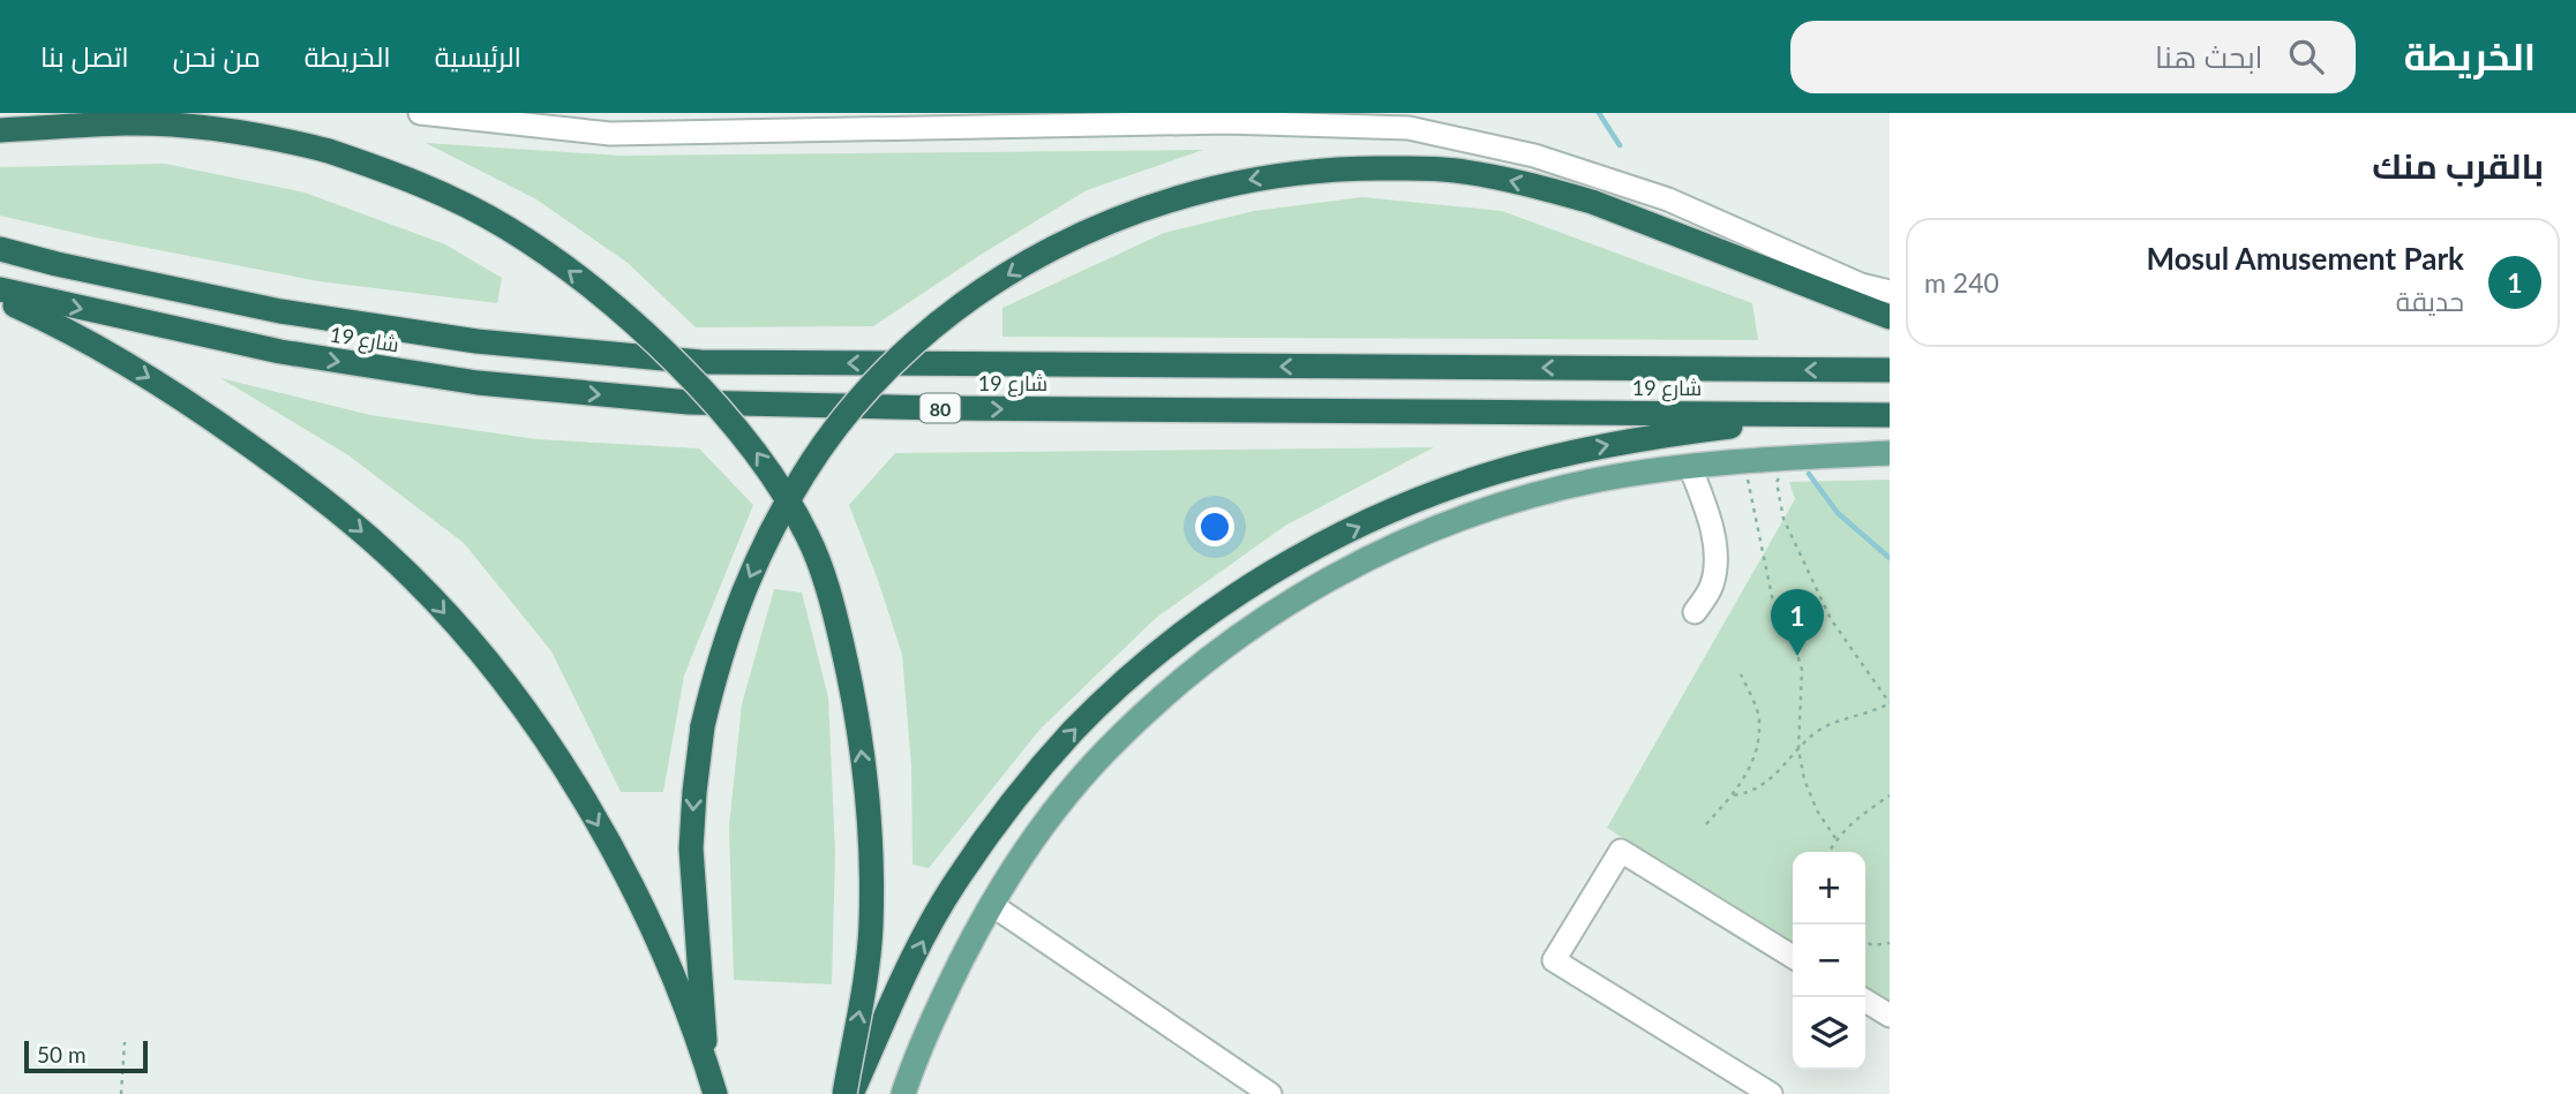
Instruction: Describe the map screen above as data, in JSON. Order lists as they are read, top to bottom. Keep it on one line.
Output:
{"streets":{"highway":["شارع 19","80"]},"scale_bar":"50 m","page":{"header":"الخريطة","search":"ابحث هنا","nav":["الرئيسية","الخريطة","من نحن","اتصل بنا"],"heading":"بالقرب منك","list":[{"mark":"1","name":"Mosul Amusement Park","note":"حديقة","value":"240 m"}],"pins":"1","map_buttons":["+","−"],"scale":"50 m"}}
